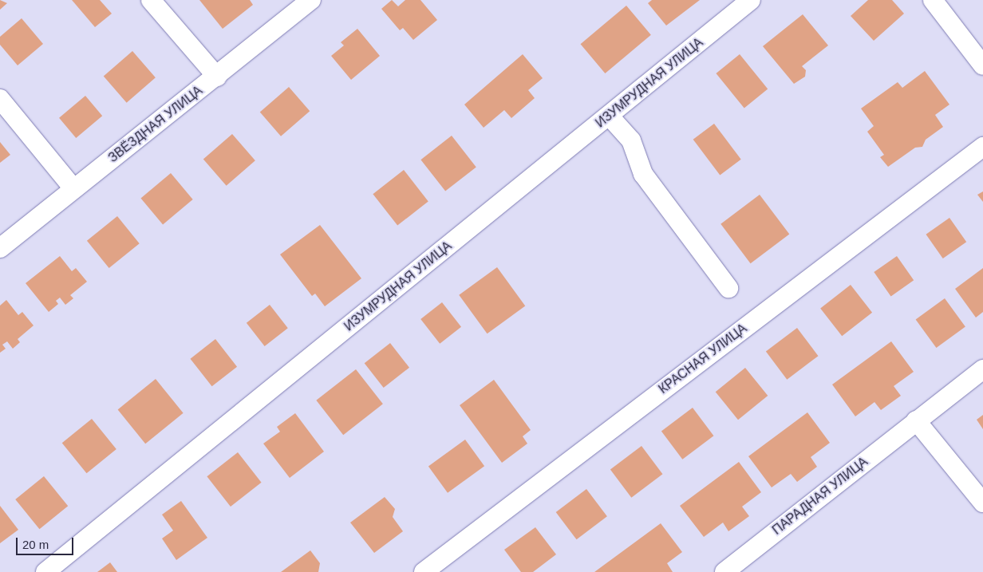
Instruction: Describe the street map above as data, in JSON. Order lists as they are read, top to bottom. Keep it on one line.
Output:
{"streets":{"street":["ИЗУМРУДНАЯ УЛИЦА","ЗВЁЗДНАЯ УЛИЦА","КРАСНАЯ УЛИЦА","ПАРАДНАЯ УЛИЦА"]},"scale_bar":"20 m"}
